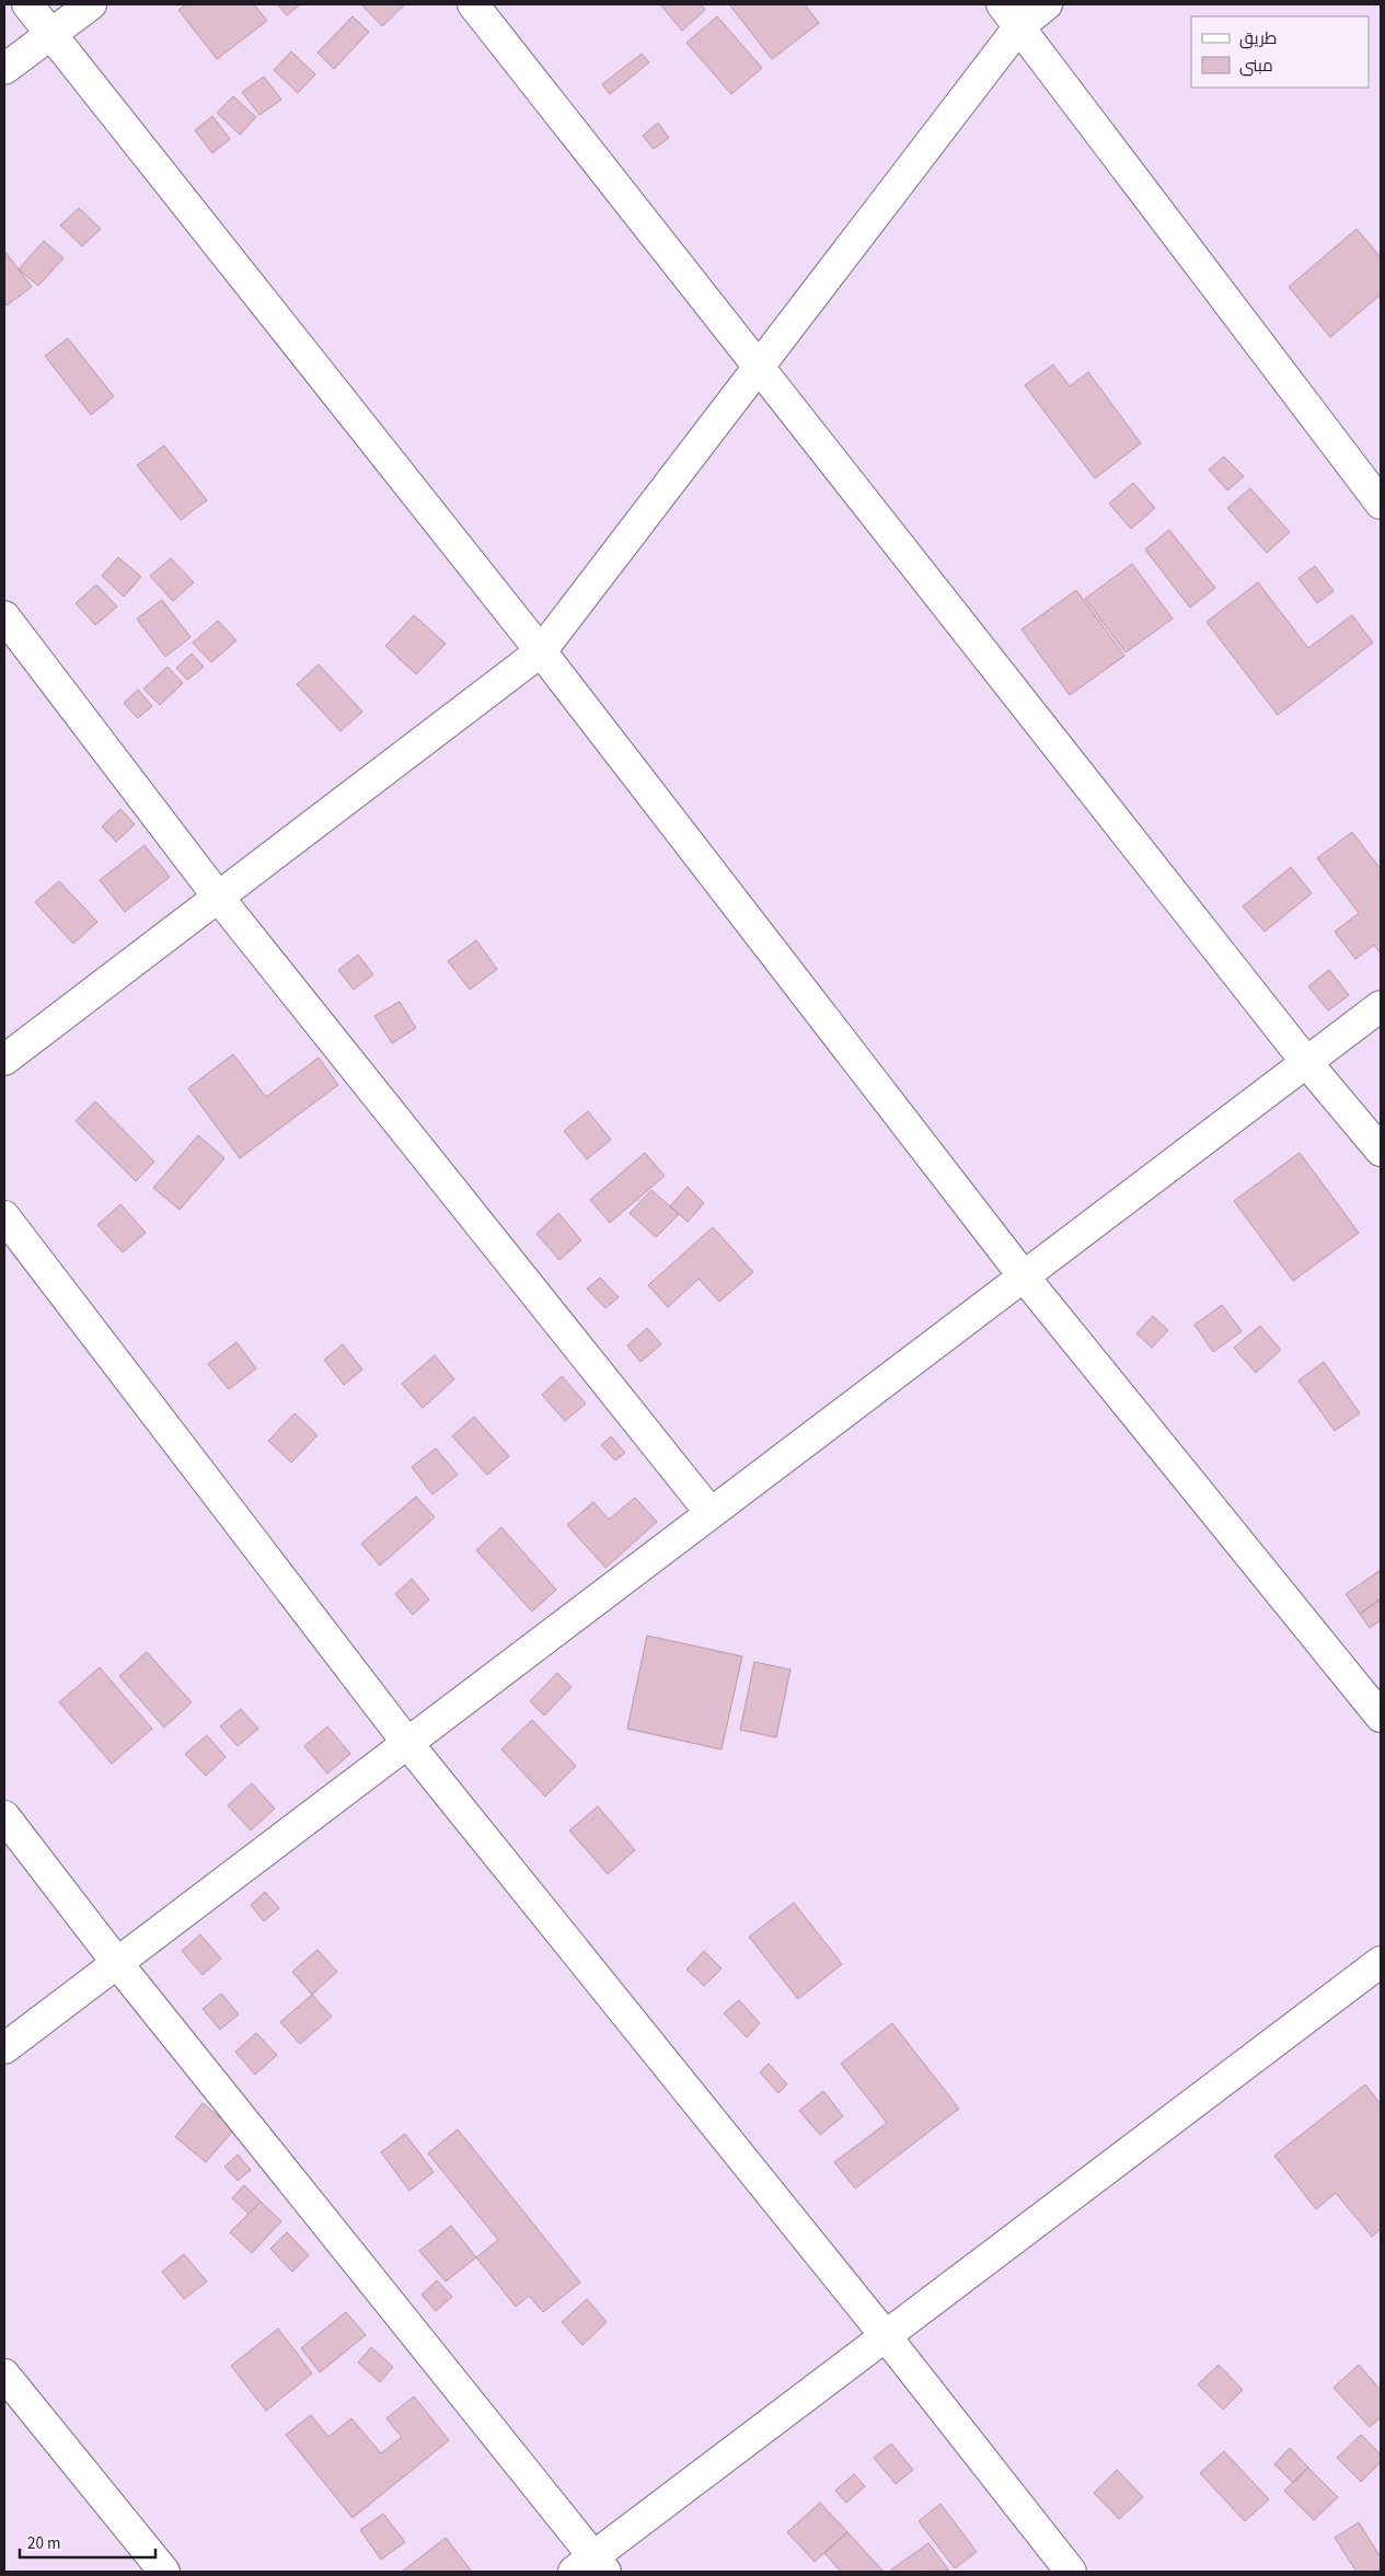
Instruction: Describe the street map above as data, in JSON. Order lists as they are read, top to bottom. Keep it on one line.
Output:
{"legend":["طريق","مبنى"],"scale_bar":"20 m"}
